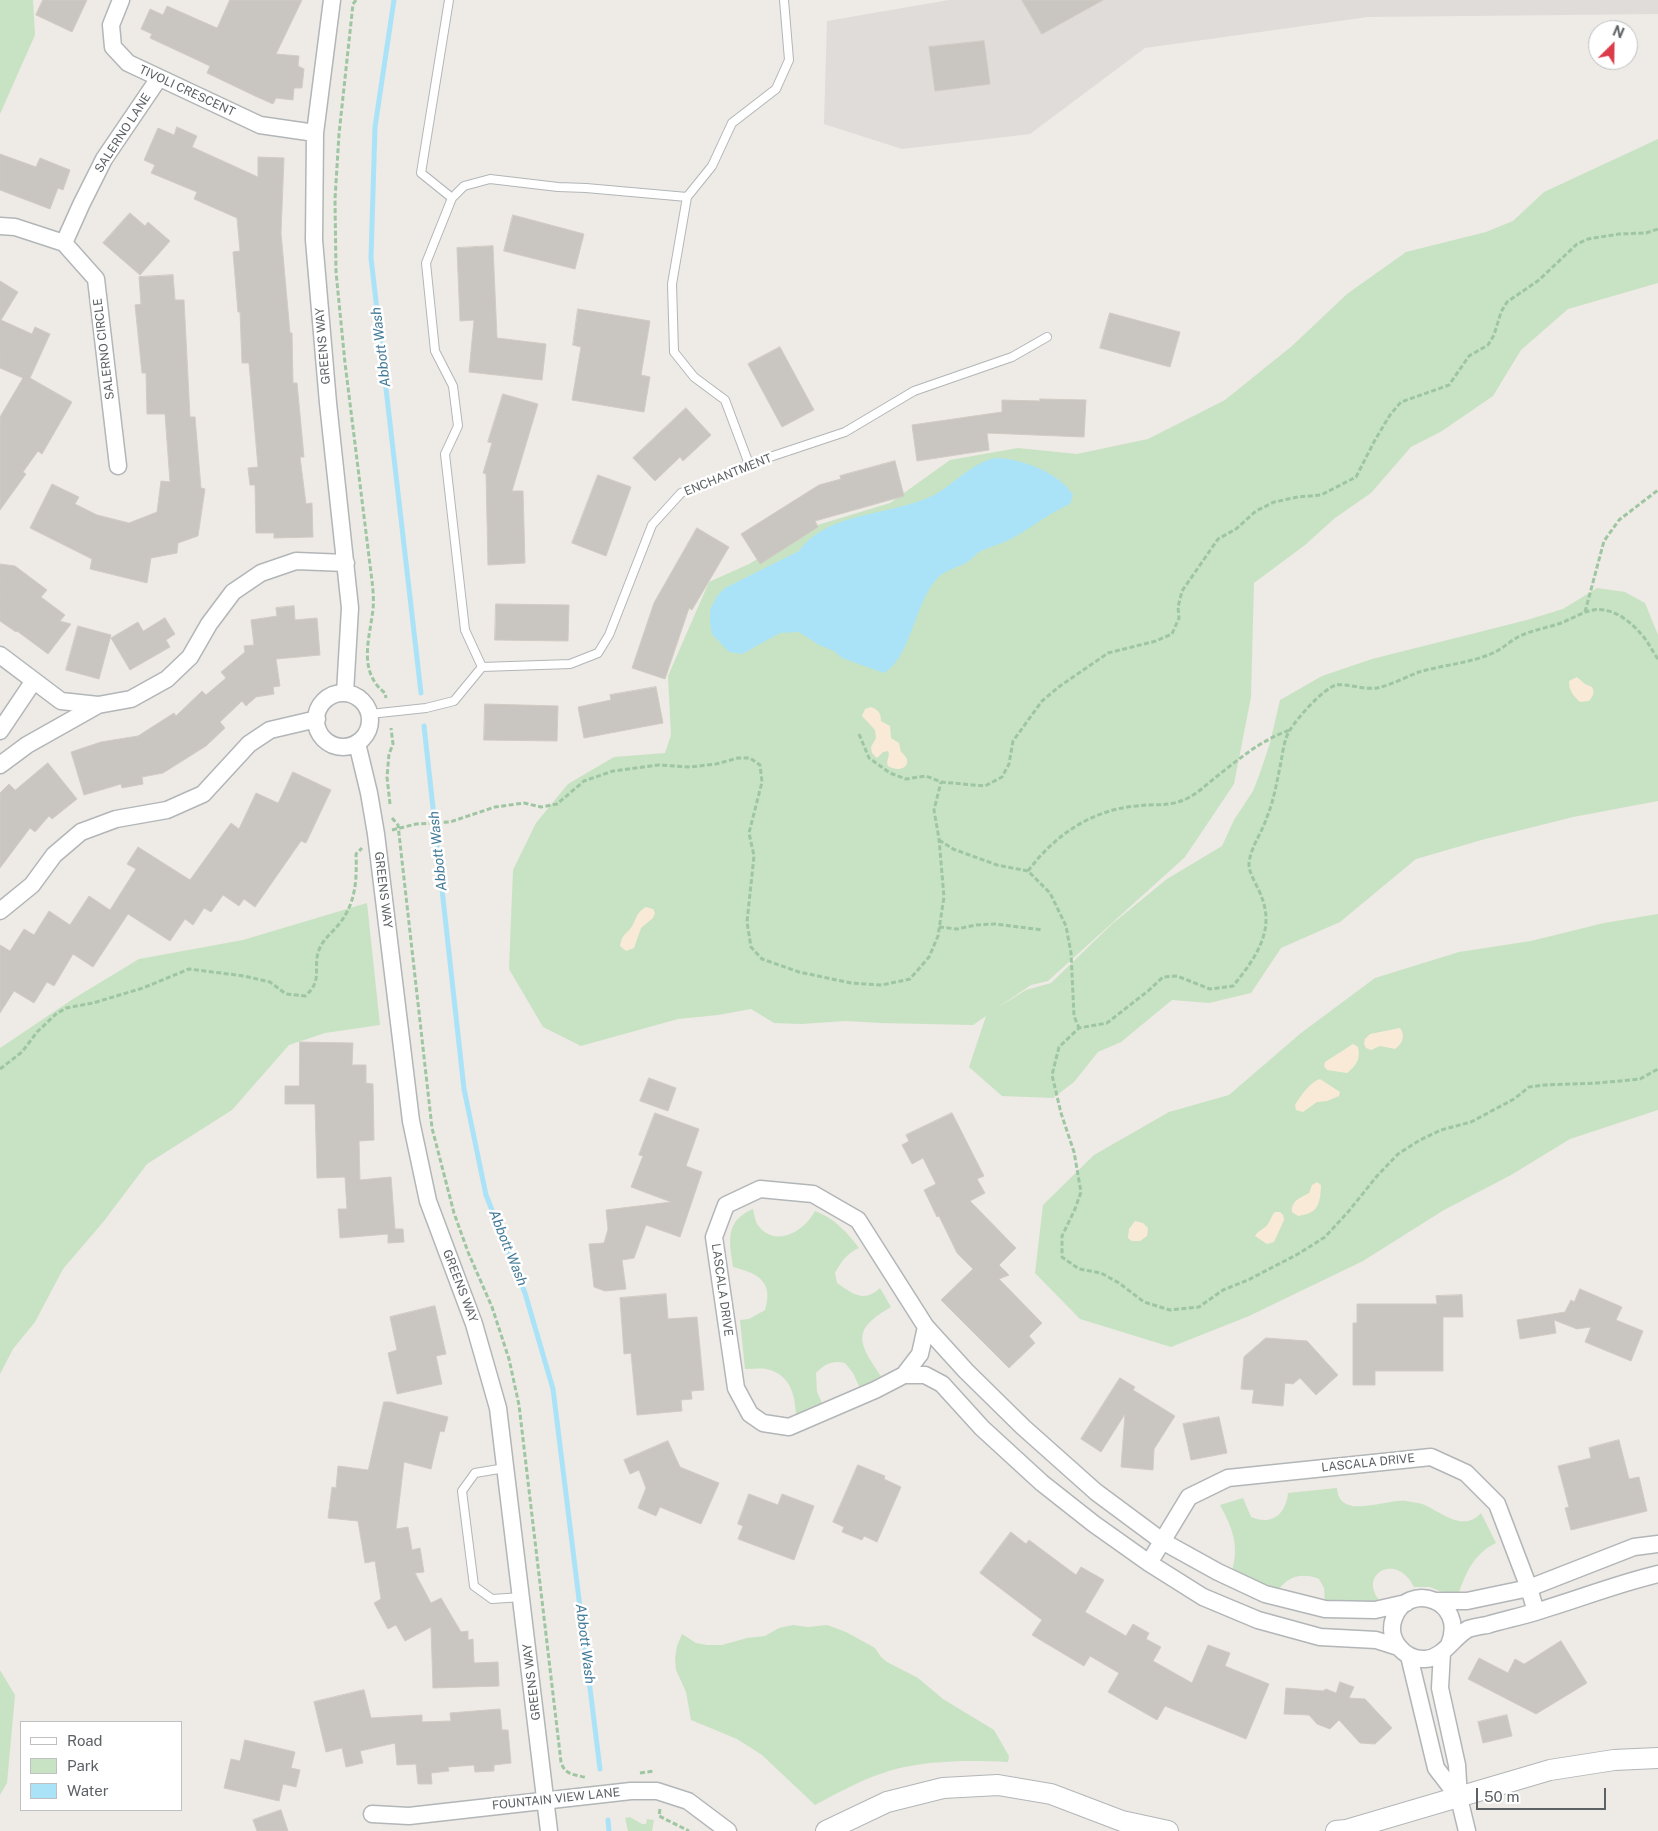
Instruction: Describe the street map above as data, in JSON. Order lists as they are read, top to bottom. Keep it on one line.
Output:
{"streets":{"street":["TIVOLI CRESCENT","SALERNO LANE","GREENS WAY","SALERNO CIRCLE","LASCALA DRIVE","FOUNTAIN VIEW LANE"],"lane":["ENCHANTMENT"]},"crossings":[["TIVOLI CRESCENT","SALERNO LANE"],["TIVOLI CRESCENT","GREENS WAY"],["SALERNO LANE","SALERNO CIRCLE"],["GREENS WAY","FOUNTAIN VIEW LANE"]],"water":["Abbott Wash"],"legend":["Road","Park","Water"],"scale_bar":"50 m","north":"top right"}
